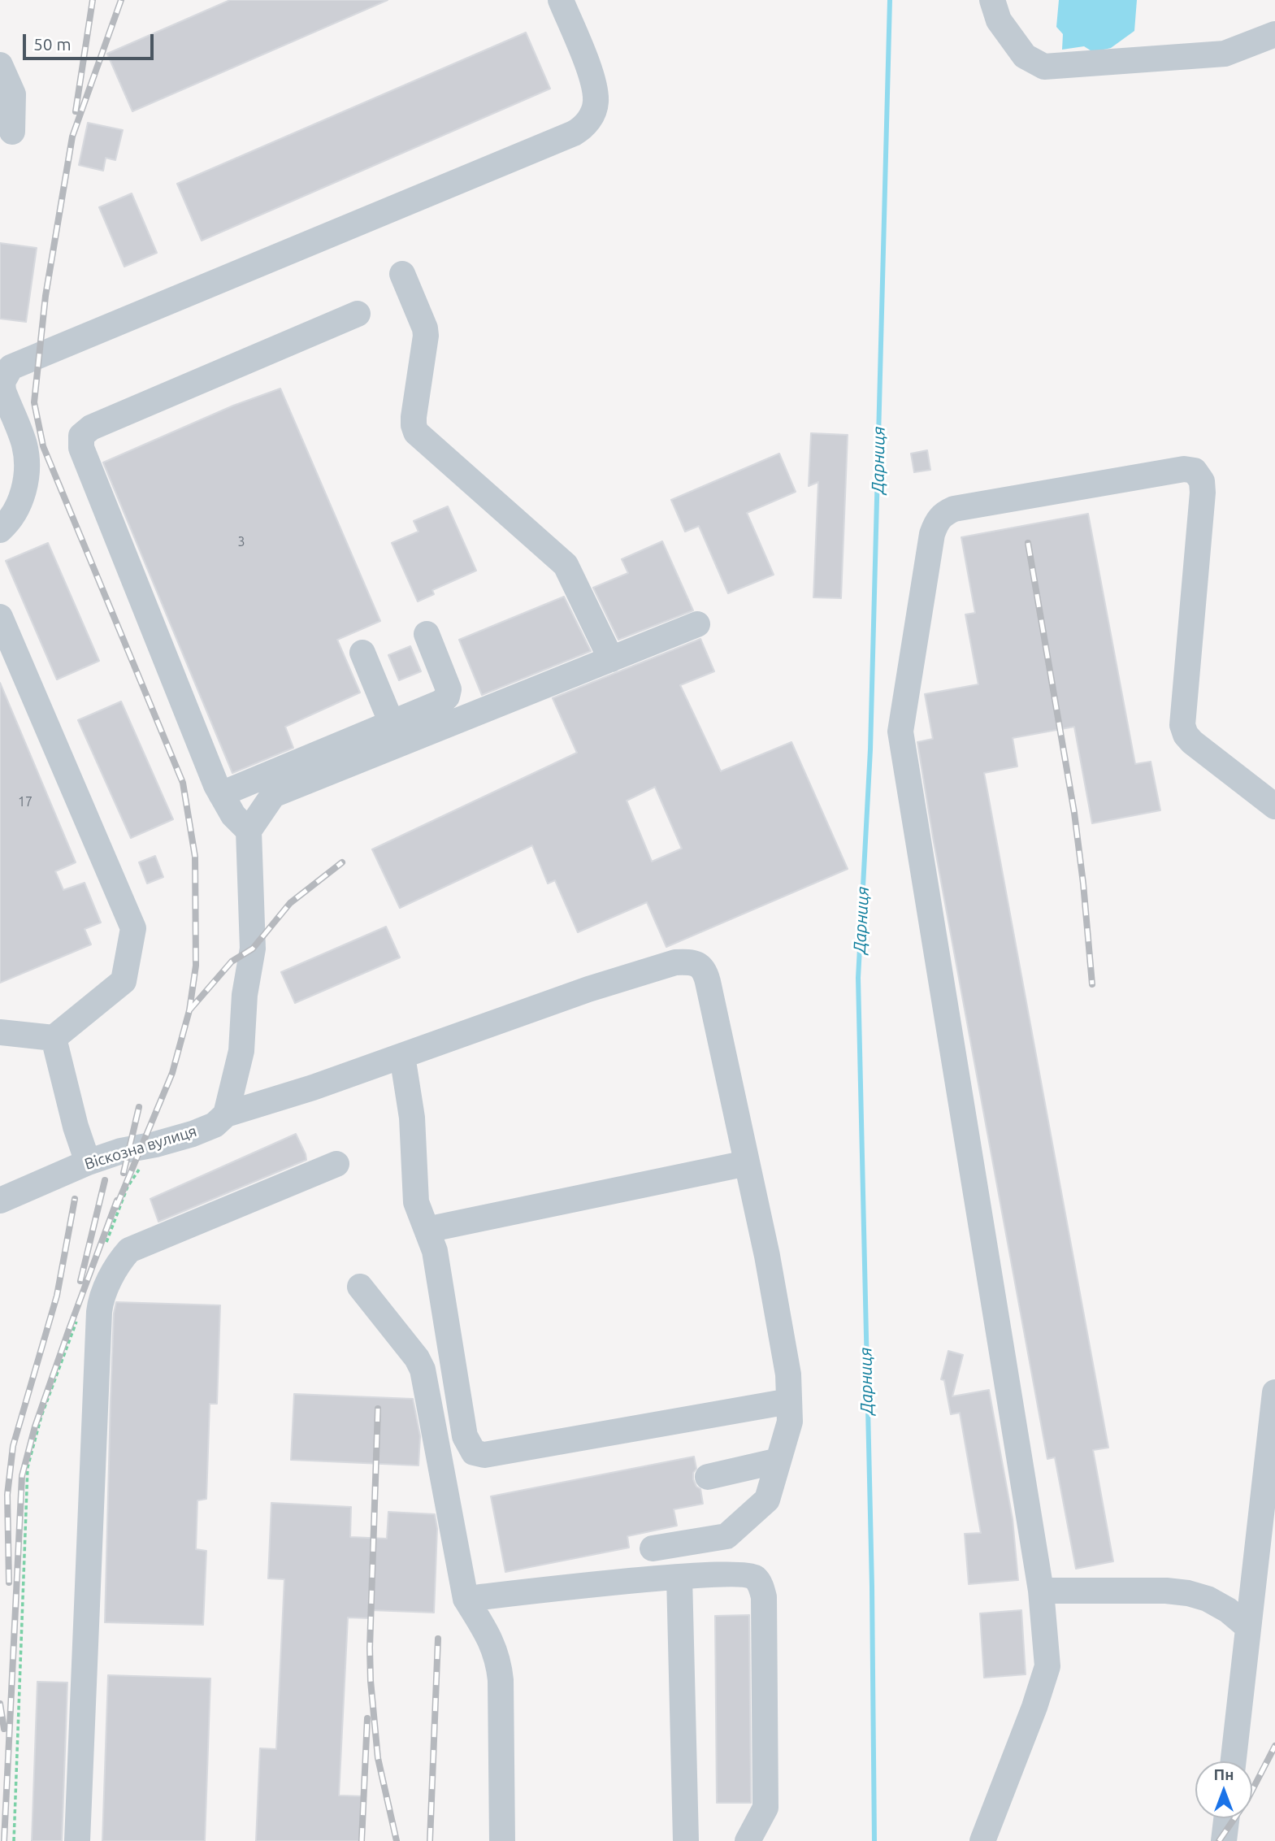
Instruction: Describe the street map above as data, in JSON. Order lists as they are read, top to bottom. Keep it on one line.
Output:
{"streets":{"street":["Віскозна вулиця"]},"water":["Дарниця"],"house_numbers":["3","17"],"scale_bar":"50 m","north":"top"}
